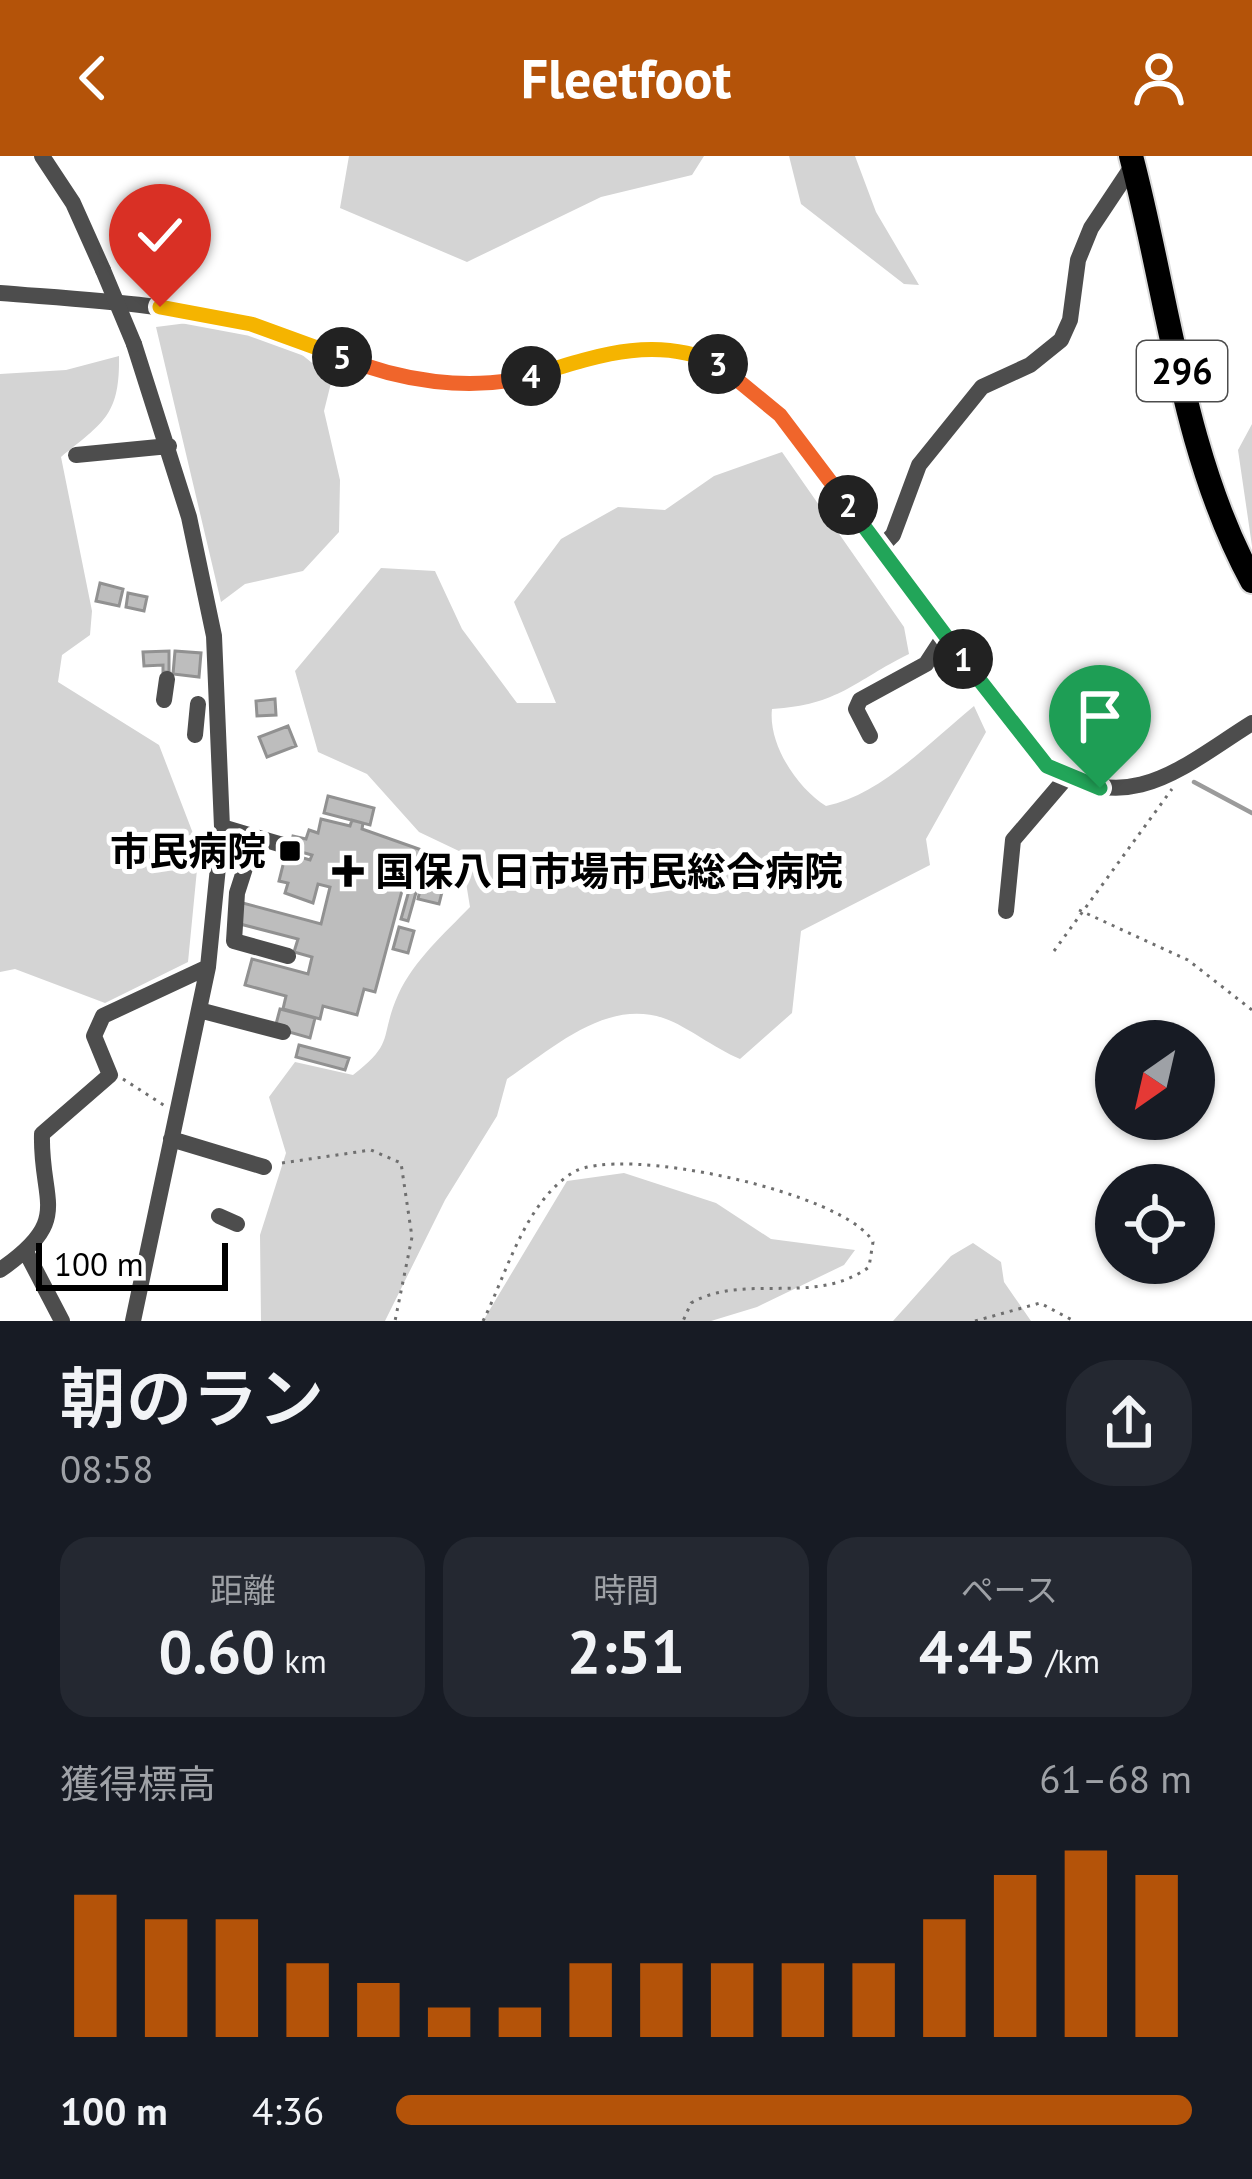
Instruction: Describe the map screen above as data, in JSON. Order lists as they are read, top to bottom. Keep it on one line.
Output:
{"streets":{"highway":["296"]},"places":{"transit":["市民病院"],"health":["国保八日市場市民総合病院"]},"scale_bar":"100 m","north":"bottom left","page":{"header":"Fleetfoot","pins":["5","3","4","2","1"],"scale":"100 m","heading":["朝のラン","08:58"],"stats":[["距離","0.60 km"],["時間","2:51"],["ペース","4:45 /km"]],"chart":["獲得標高","61–68 m"],"list":[{"name":"100 m","note":"4:36"}]}}
